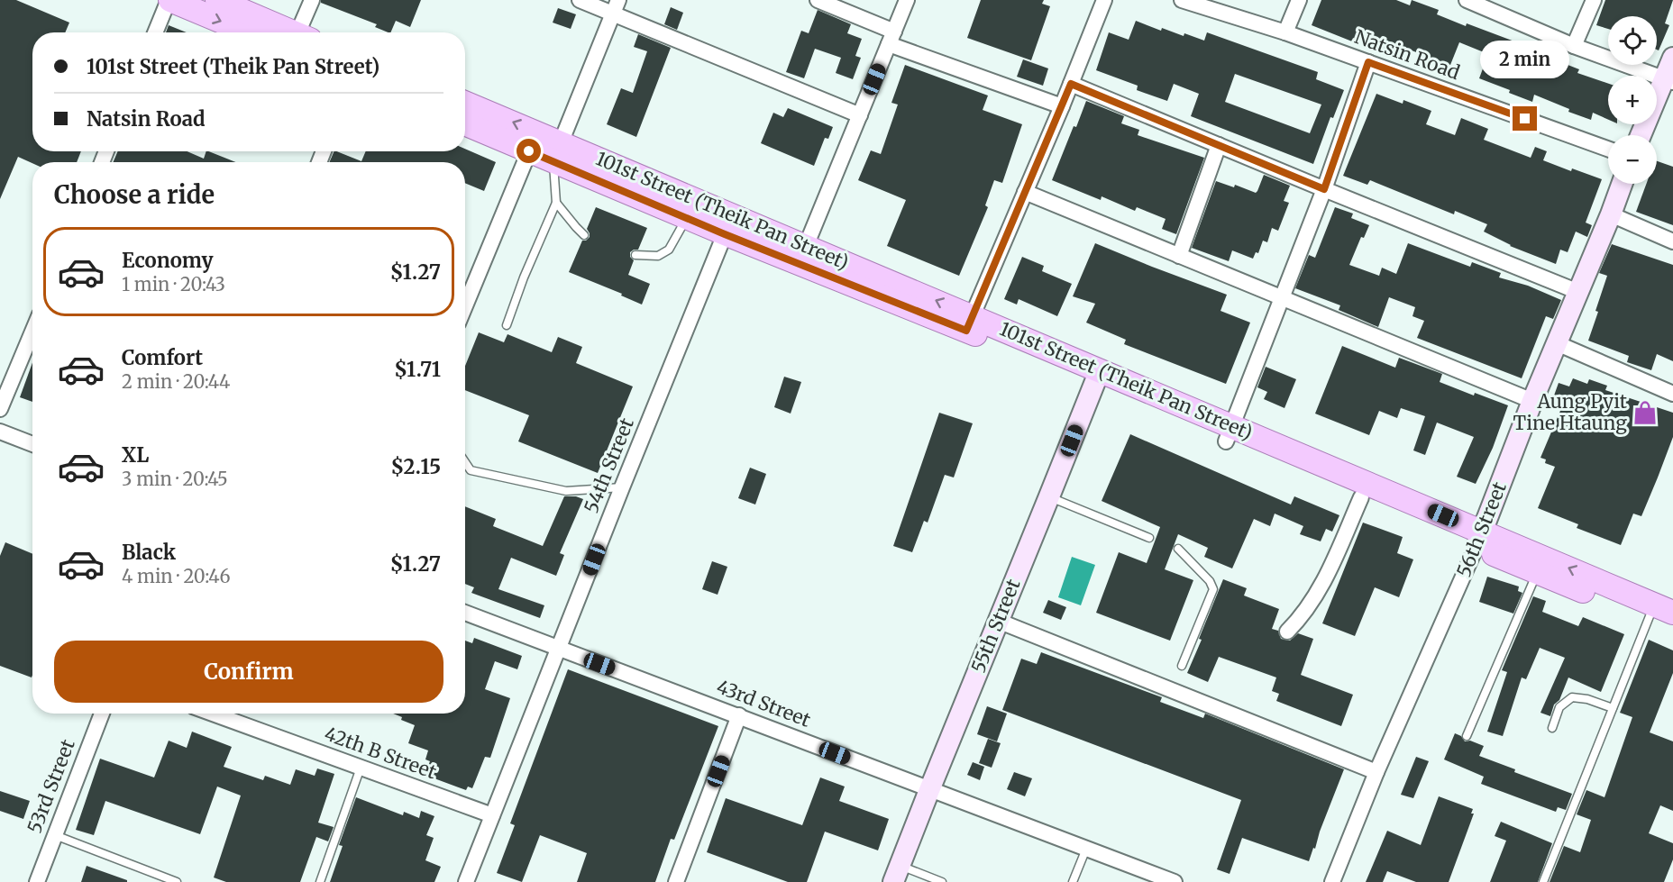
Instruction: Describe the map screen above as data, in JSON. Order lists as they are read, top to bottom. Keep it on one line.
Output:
{"streets":{"main road":["101st Street (Theik Pan Street)","56th Street","55th Street"],"street":["Natsin Road","54th Street","43rd Street","42th B Street","53rd Street"]},"crossings":[["101st Street (Theik Pan Street)","54th Street"],["101st Street (Theik Pan Street)","56th Street"],["101st Street (Theik Pan Street)","55th Street"],["54th Street","43rd Street"],["54th Street","42th B Street"],["55th Street","43rd Street"]],"places":{"shop":["Aung Pyit Tine Htaung"]},"page":{"map_buttons":["+","−"],"banner":["101st Street (Theik Pan Street)","Natsin Road"],"bubble":"2 min","heading":"Choose a ride","list":[{"name":"Economy","note":"1 min · 20:43","value":"$1.27"},{"name":"Comfort","note":"2 min · 20:44","value":"$1.71"},{"name":"XL","note":"3 min · 20:45","value":"$2.15"},{"name":"Black","note":"4 min · 20:46","value":"$1.27"}],"buttons":"Confirm"}}
